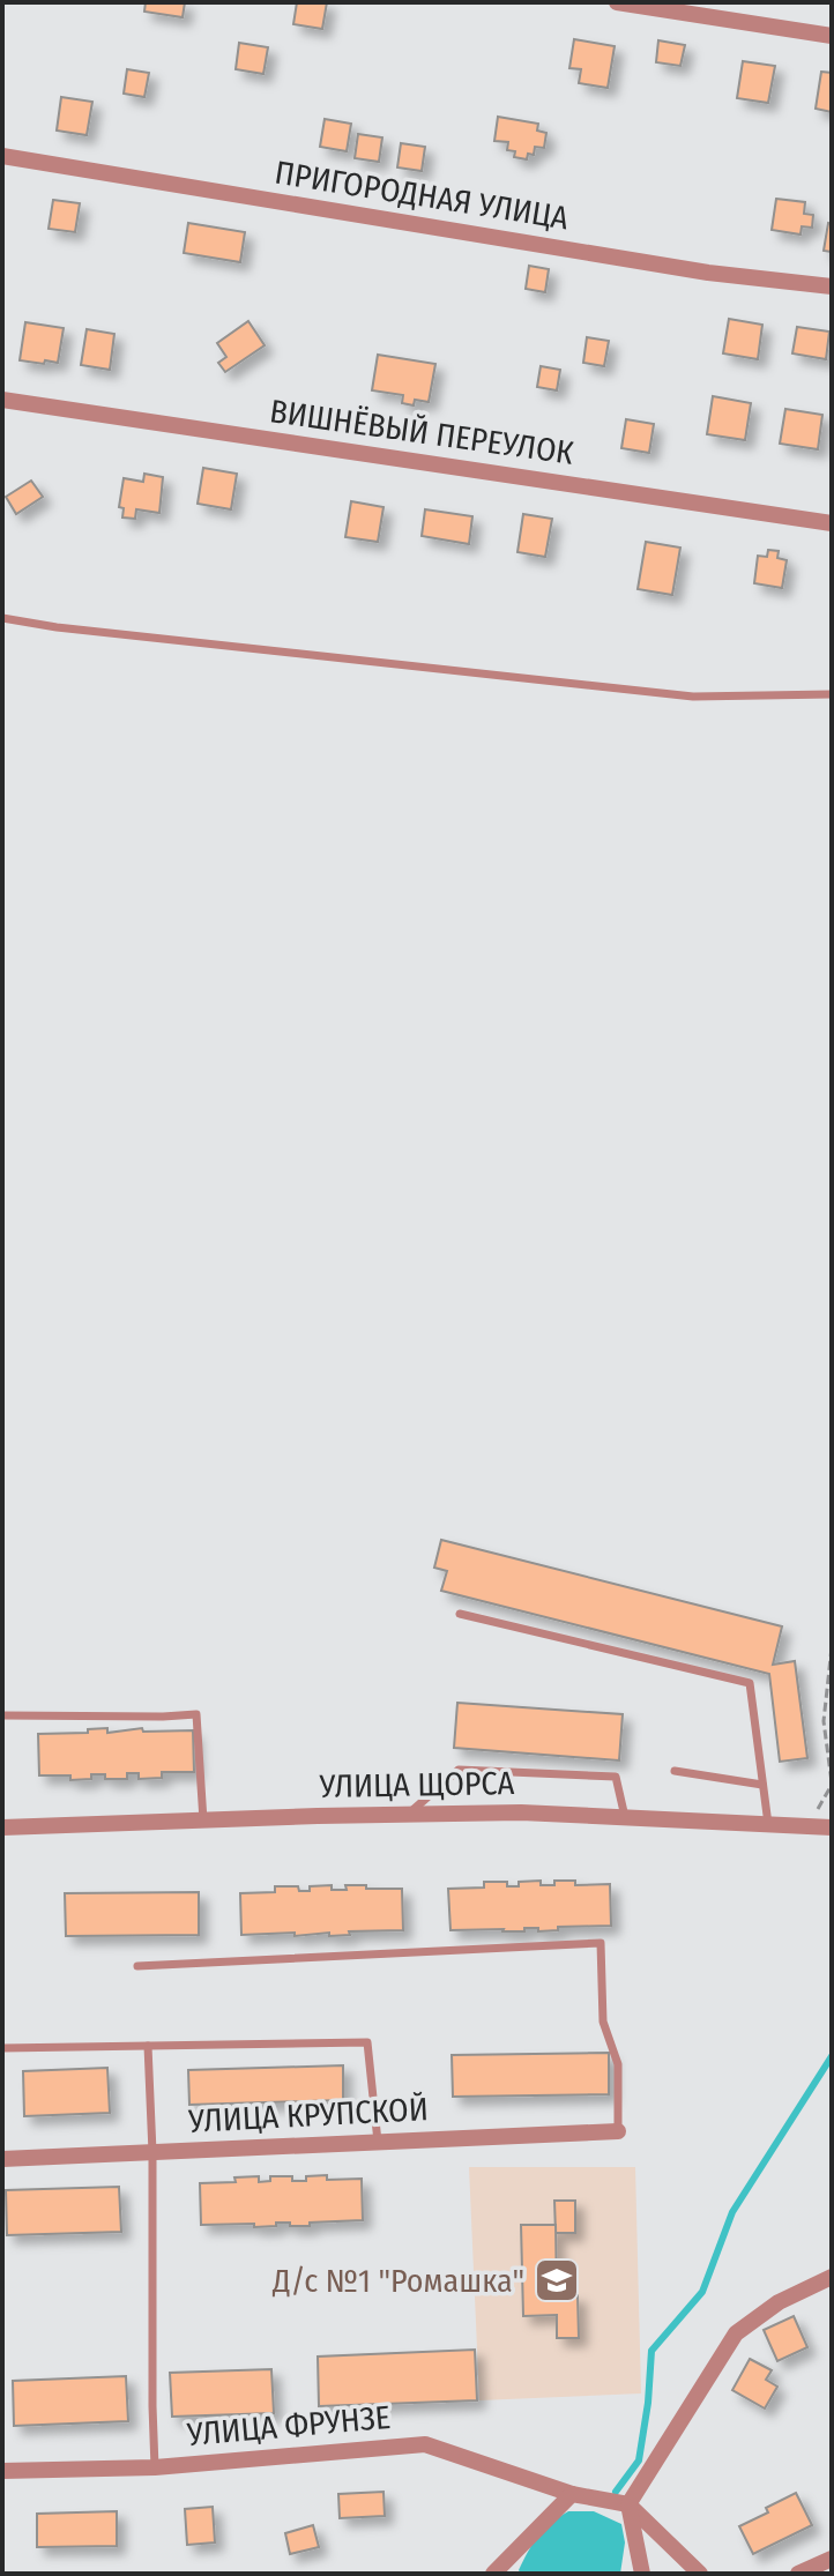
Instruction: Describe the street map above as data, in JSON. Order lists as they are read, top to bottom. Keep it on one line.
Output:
{"streets":{"street":["ПРИГОРОДНАЯ УЛИЦА","ВИШНЁВЫЙ ПЕРЕУЛОК","УЛИЦА ЩОРСА","УЛИЦА КРУПСКОЙ","УЛИЦА ФРУНЗЕ"]},"places":{"school or university":["Д/с №1 \"Ромашка\""]}}
